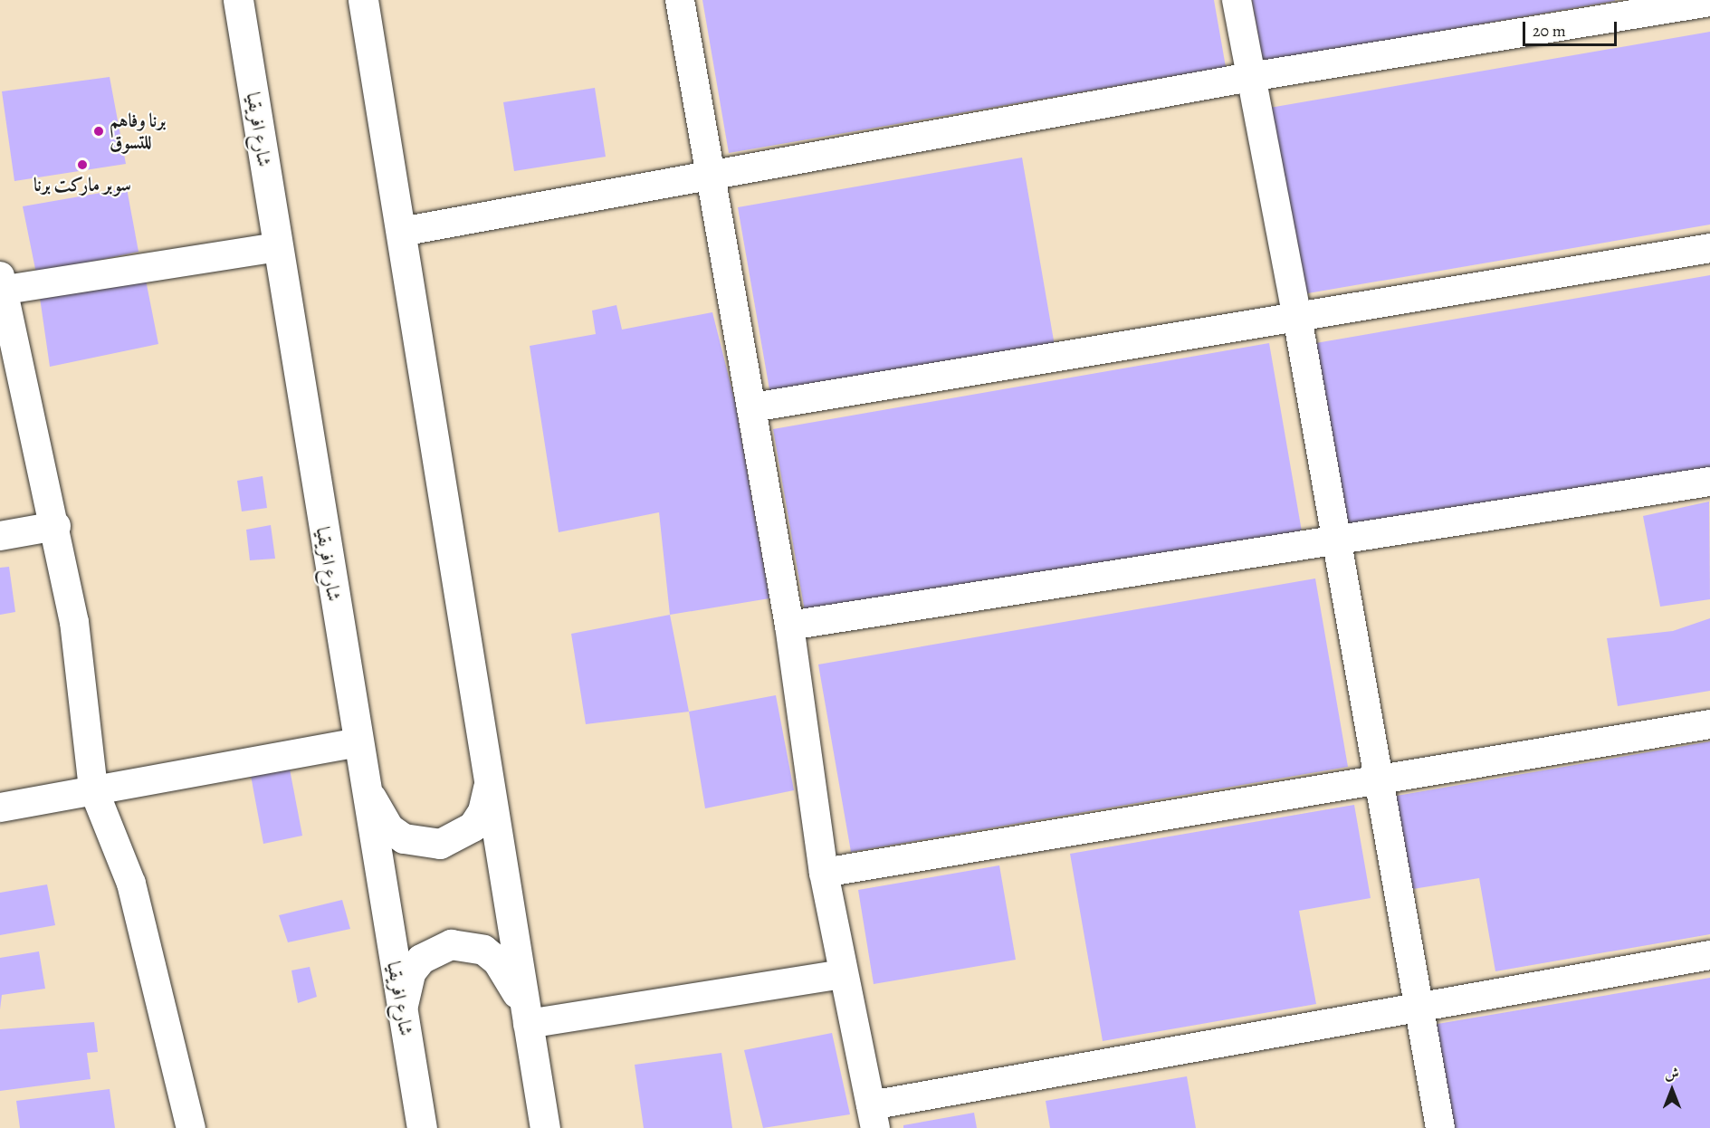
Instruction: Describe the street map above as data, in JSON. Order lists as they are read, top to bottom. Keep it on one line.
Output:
{"streets":{"street":["شارع افريقيا"]},"places":["برنا وفاهم للتسوق","سوبر ماركت برنا"],"scale_bar":"20 m","north":"top"}
